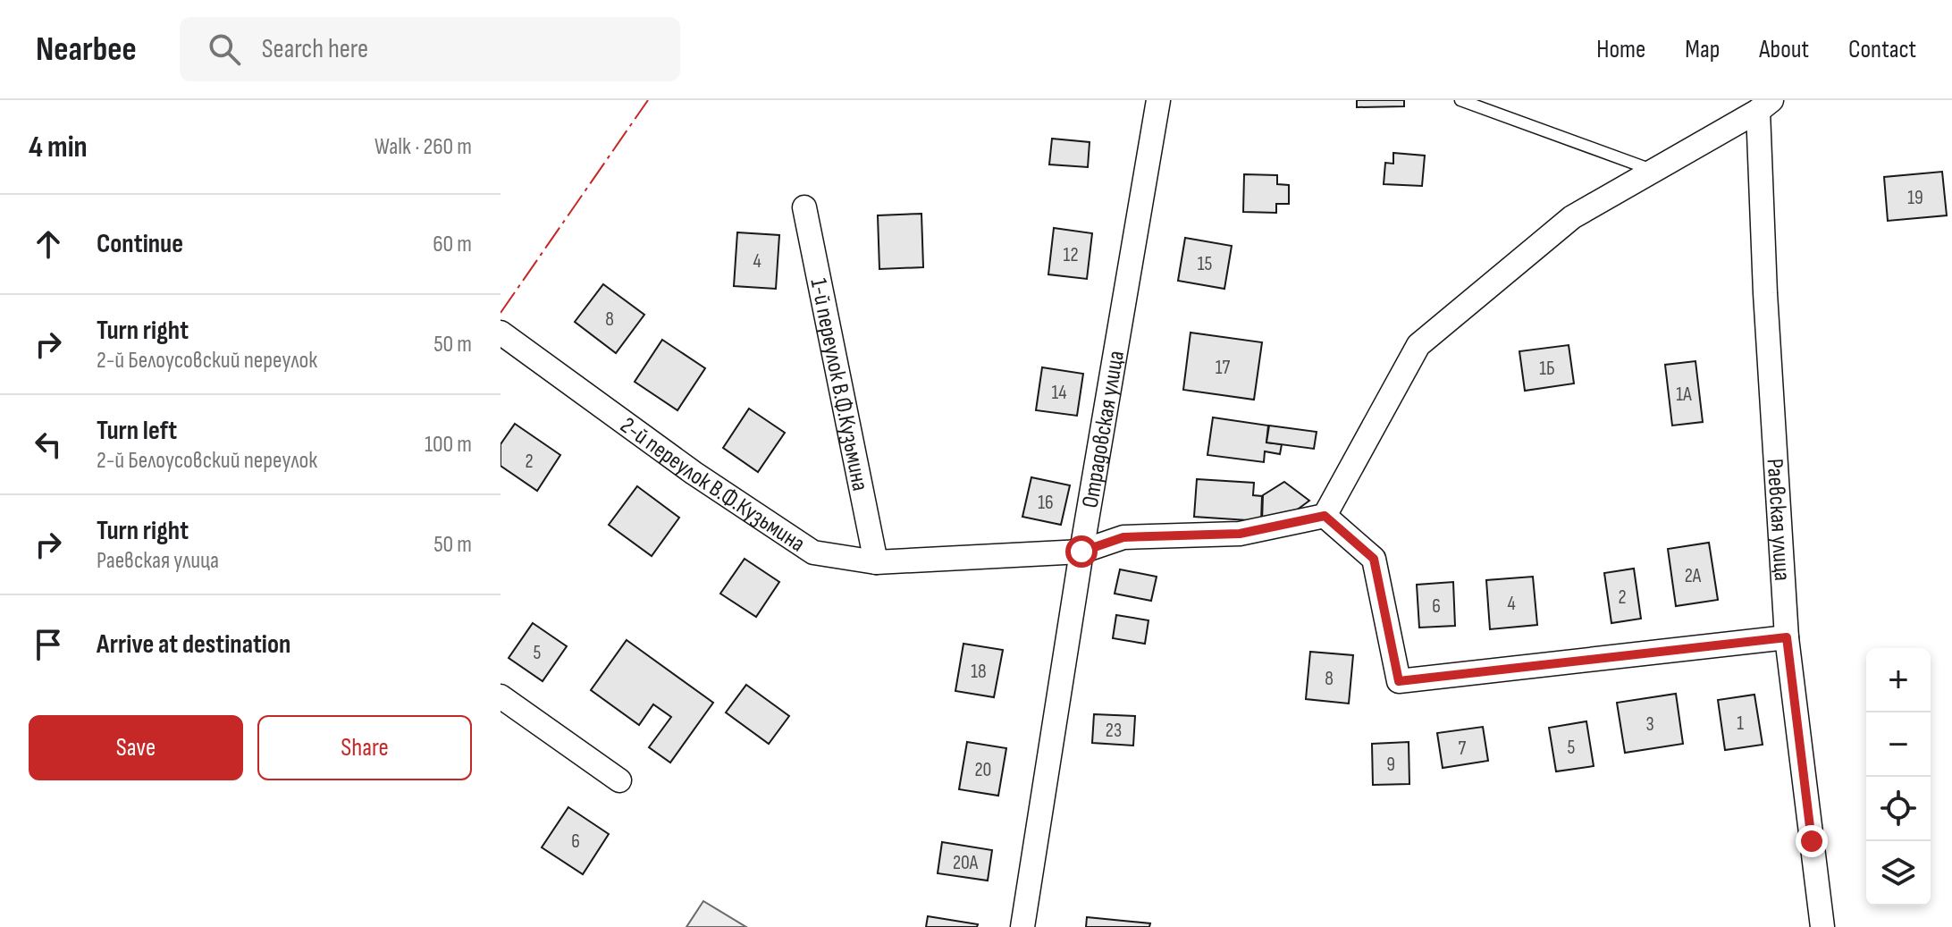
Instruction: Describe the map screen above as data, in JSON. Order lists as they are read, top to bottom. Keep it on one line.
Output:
{"streets":{"street":["1-й переулок В.Ф.Кузьмина","Отрадовская улица","2-й переулок В.Ф.Кузьмина","Раевская улица"]},"crossings":[["1-й переулок В.Ф.Кузьмина","2-й переулок В.Ф.Кузьмина"],["Отрадовская улица","2-й переулок В.Ф.Кузьмина"]],"house_numbers":["19","12","4","15","8","17","1Б","14","1А","2","16","2А","2","4","6","5","18","8","1","3","23","5","7","9","20","6","20А"],"page":{"header":"Nearbee","search":"Search here","nav":["Home","Map","About","Contact"],"heading":["4 min","Walk · 260 m"],"list":[["Continue","60 m"],["Turn right","2-й Белоусовский переулок","50 m"],["Turn left","2-й Белоусовский переулок","100 m"],["Turn right","Раевская улица","50 m"],"Arrive at destination"],"map_buttons":["+","−"],"buttons":["Save","Share"]}}
